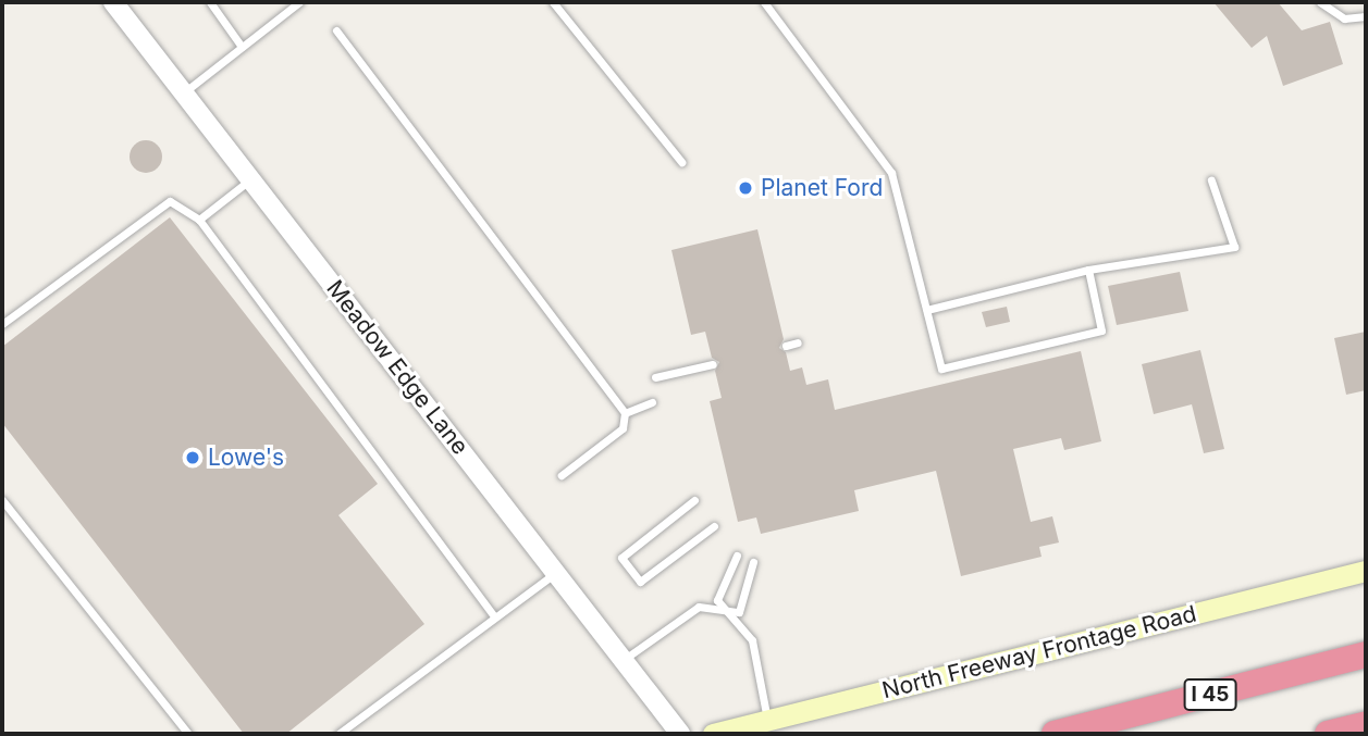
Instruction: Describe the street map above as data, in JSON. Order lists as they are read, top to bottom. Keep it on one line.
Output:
{"streets":{"highway":["I 45"],"main road":["North Freeway Frontage Road"],"street":["Meadow Edge Lane"]},"places":["Planet Ford","Lowe's"]}
